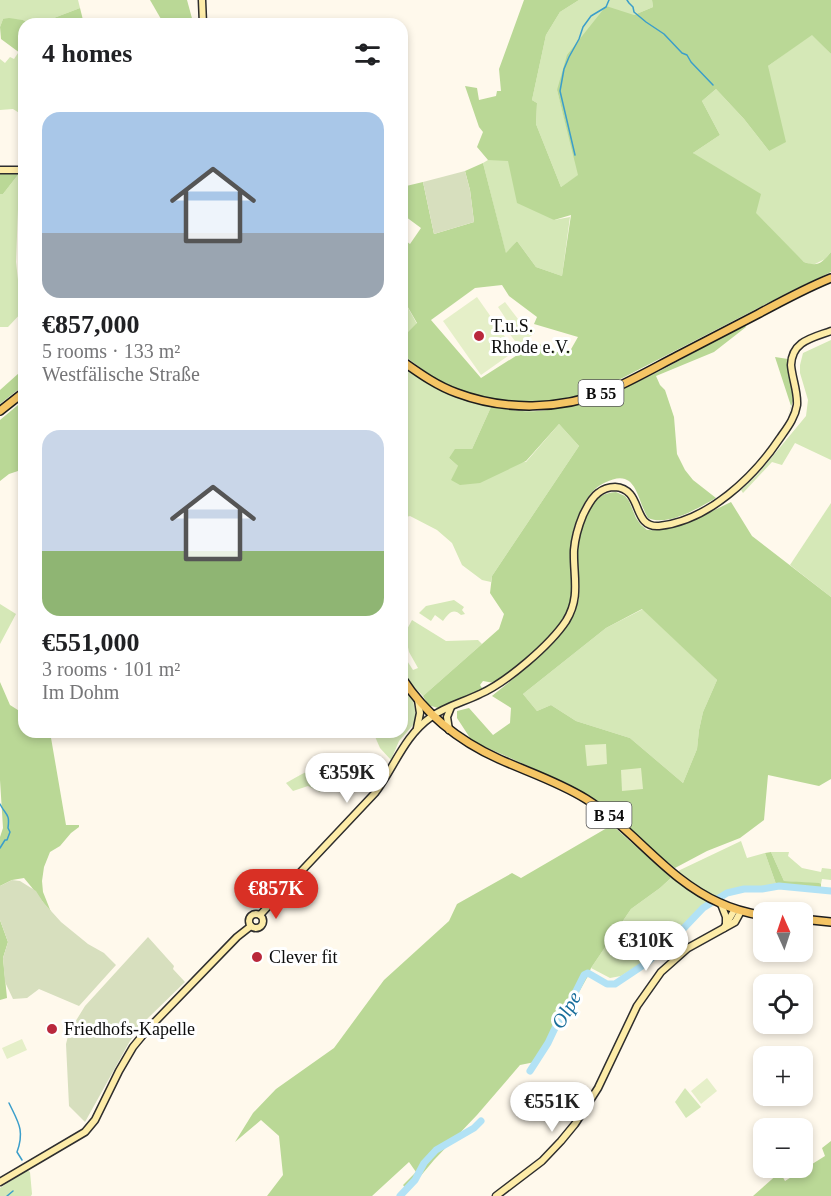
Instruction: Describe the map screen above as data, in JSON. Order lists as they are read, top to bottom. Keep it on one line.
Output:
{"streets":{"main road":["B 55","B 54"]},"water":["Olpe"],"places":["T.u.S. Rhode e.V.","Clever fit","Friedhofs-Kapelle"],"north":"top","page":{"heading":"4 homes","list":[{"name":"€857,000","note":"5 rooms · 133 m² · Westfälische Straße"},{"name":"€551,000","note":"3 rooms · 101 m² · Im Dohm"}],"price":["€359K","€857K","€310K","€551K"],"map_buttons":["+","−"]}}
